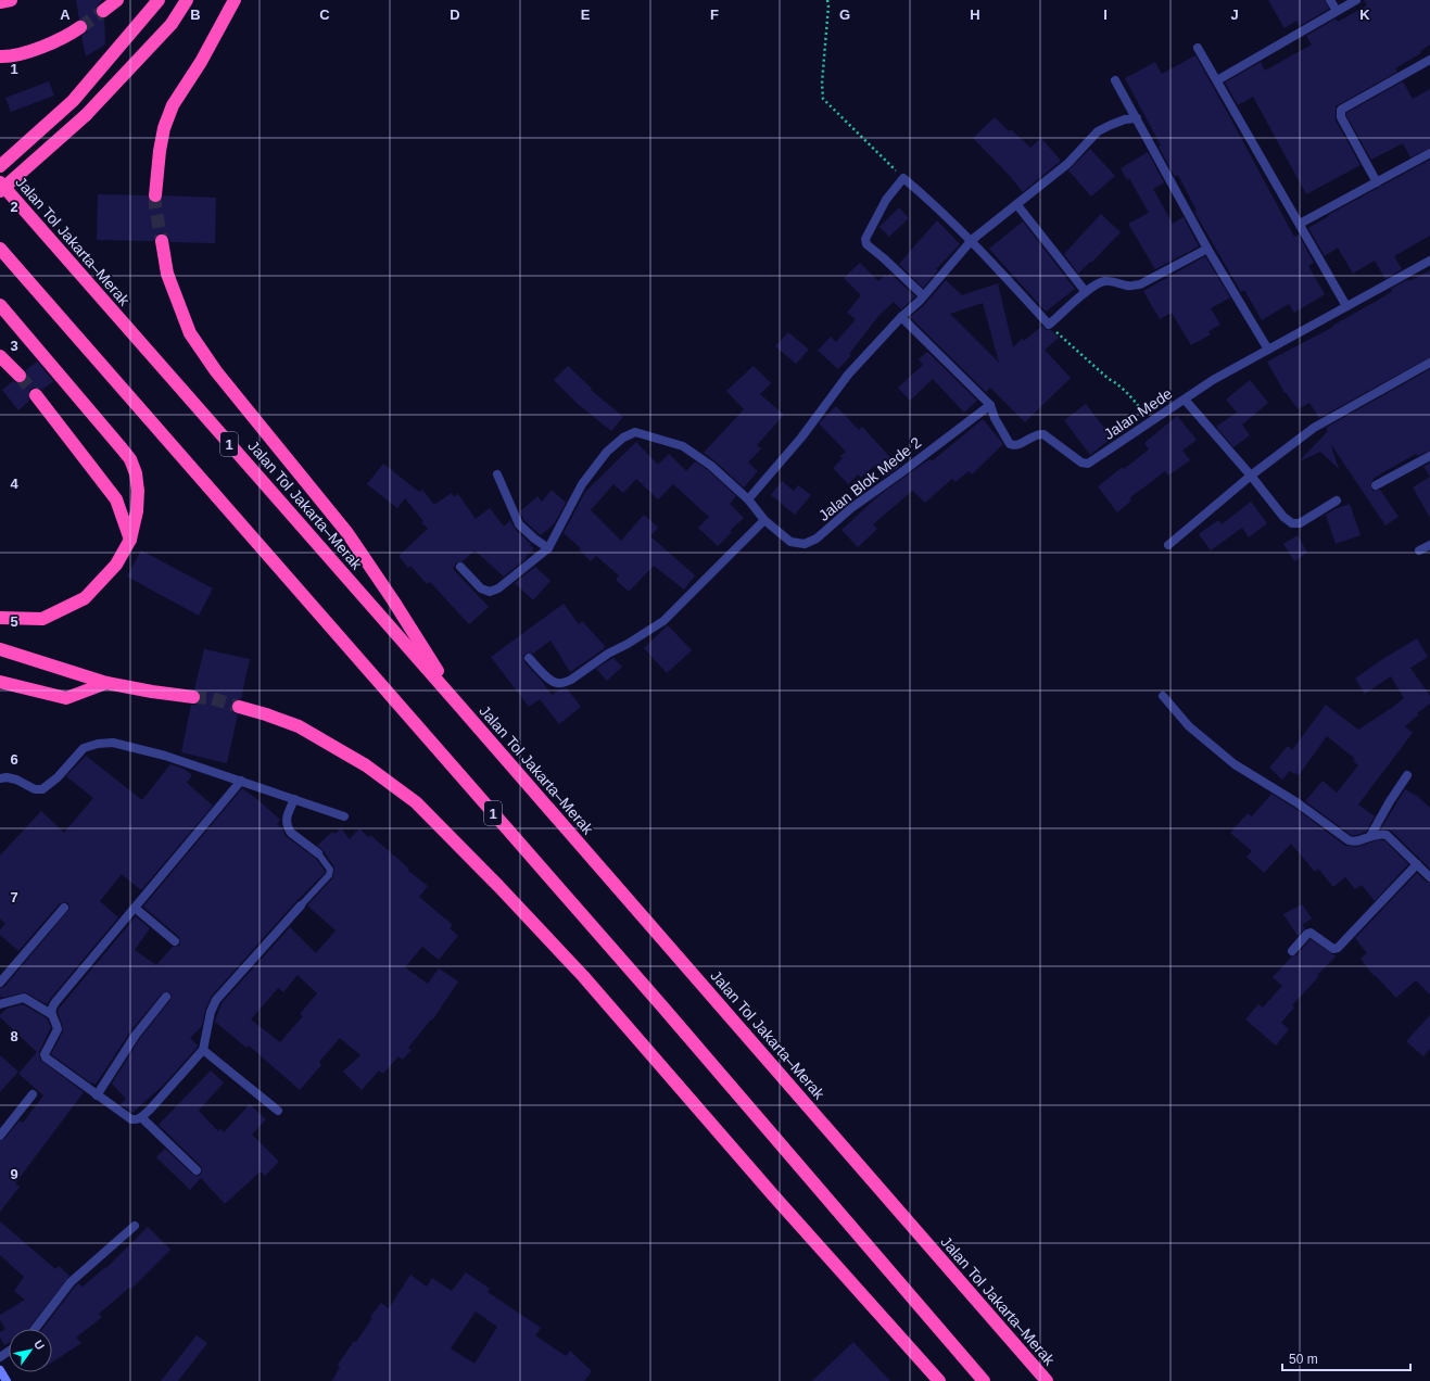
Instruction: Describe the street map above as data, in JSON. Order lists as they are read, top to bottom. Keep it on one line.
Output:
{"streets":{"highway":["Jalan Tol Jakarta–Merak","1"],"street":["Jalan Mede","Jalan Blok Mede 2"]},"crossings":[["Jalan Mede","Jalan Blok Mede 2"]],"scale_bar":"50 m","north":"top right","grid":{"columns":["A","B","C","D","E","F","G","H","I","J","K"],"rows":["1","2","3","4","5","6","7","8","9"]}}
